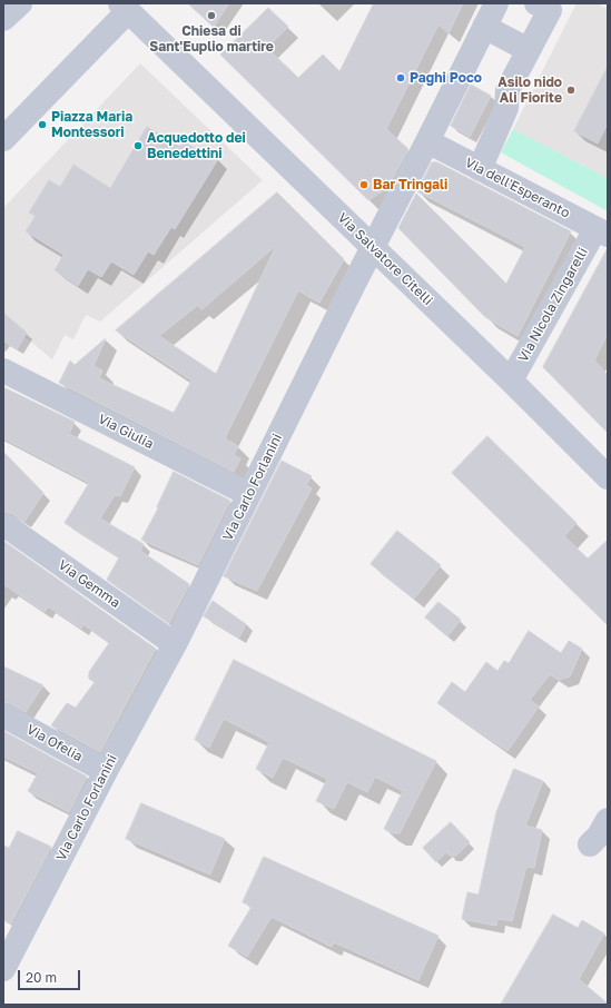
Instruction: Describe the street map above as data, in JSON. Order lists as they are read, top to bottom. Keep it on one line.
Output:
{"streets":{"street":["Via dell'Esperanto","Via Salvatore Citelli","Via Nicola Zingarelli","Via Giulia","Via Carlo Forlanini","Via Gemma","Via Ofelia"]},"crossings":[["Via dell'Esperanto","Via Nicola Zingarelli"],["Via dell'Esperanto","Via Carlo Forlanini"],["Via Salvatore Citelli","Via Nicola Zingarelli"],["Via Salvatore Citelli","Via Carlo Forlanini"],["Via Giulia","Via Carlo Forlanini"],["Via Carlo Forlanini","Via Gemma"],["Via Carlo Forlanini","Via Ofelia"]],"places":["Chiesa di Sant'Euplio martire","Paghi Poco","Asilo nido Ali Fiorite","Piazza Maria Montessori","Acquedotto dei Benedettini","Bar Tringali"],"scale_bar":"20 m"}
